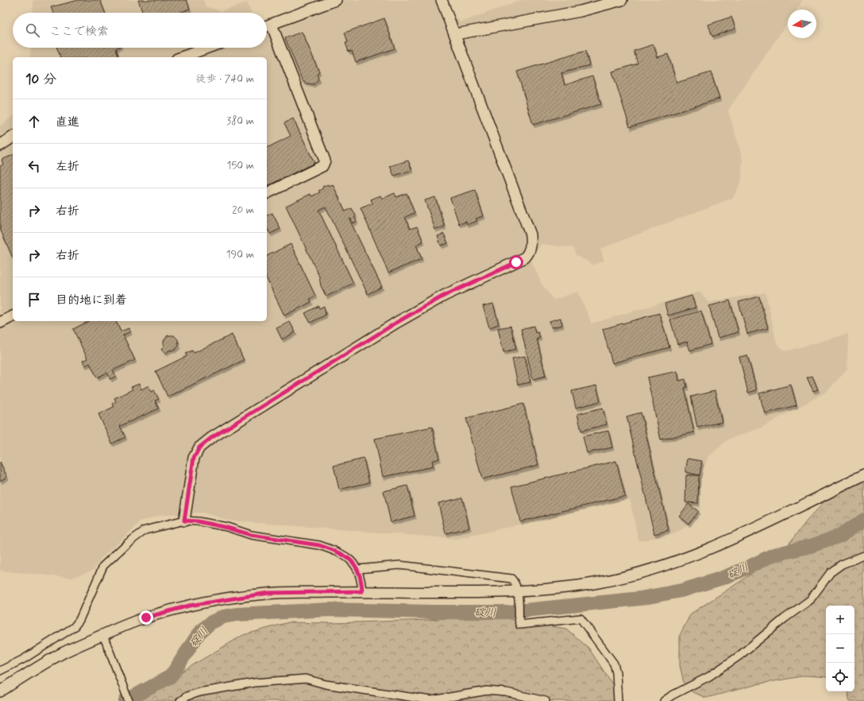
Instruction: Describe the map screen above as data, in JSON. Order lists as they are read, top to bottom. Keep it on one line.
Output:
{"water":["碇川"],"north":"left","page":{"search":"ここで検索","heading":["10 分","徒歩 · 740 m"],"list":[["直進","380 m"],["左折","150 m"],["右折","20 m"],["右折","190 m"],"目的地に到着"],"map_buttons":["+","−"]}}
